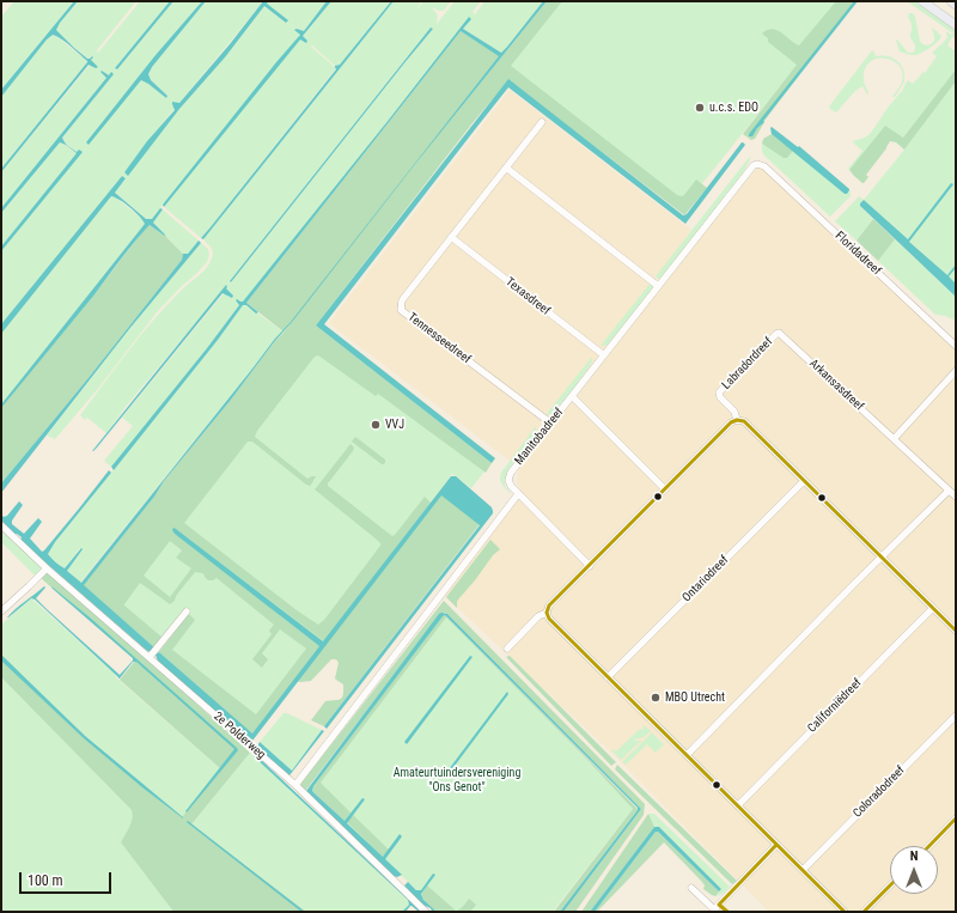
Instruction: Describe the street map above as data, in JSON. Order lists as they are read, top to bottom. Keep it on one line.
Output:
{"streets":{"street":["Floridadreef","Texasdreef","Tennesseedreef","Labradordreef","Arkansasdreef","Manitobadreef","Ontariodreef","Californiëdreef","2e Polderweg","Coloradodreef"]},"crossings":[["Floridadreef","Manitobadreef"],["Texasdreef","Tennesseedreef"],["Texasdreef","Manitobadreef"],["Tennesseedreef","Manitobadreef"],["Labradordreef","Arkansasdreef"]],"parks":["Amateurtuindersvereniging \"Ons Genot\""],"places":["u.c.s. EDO","VVJ","MBO Utrecht"],"scale_bar":"100 m","north":"top"}
